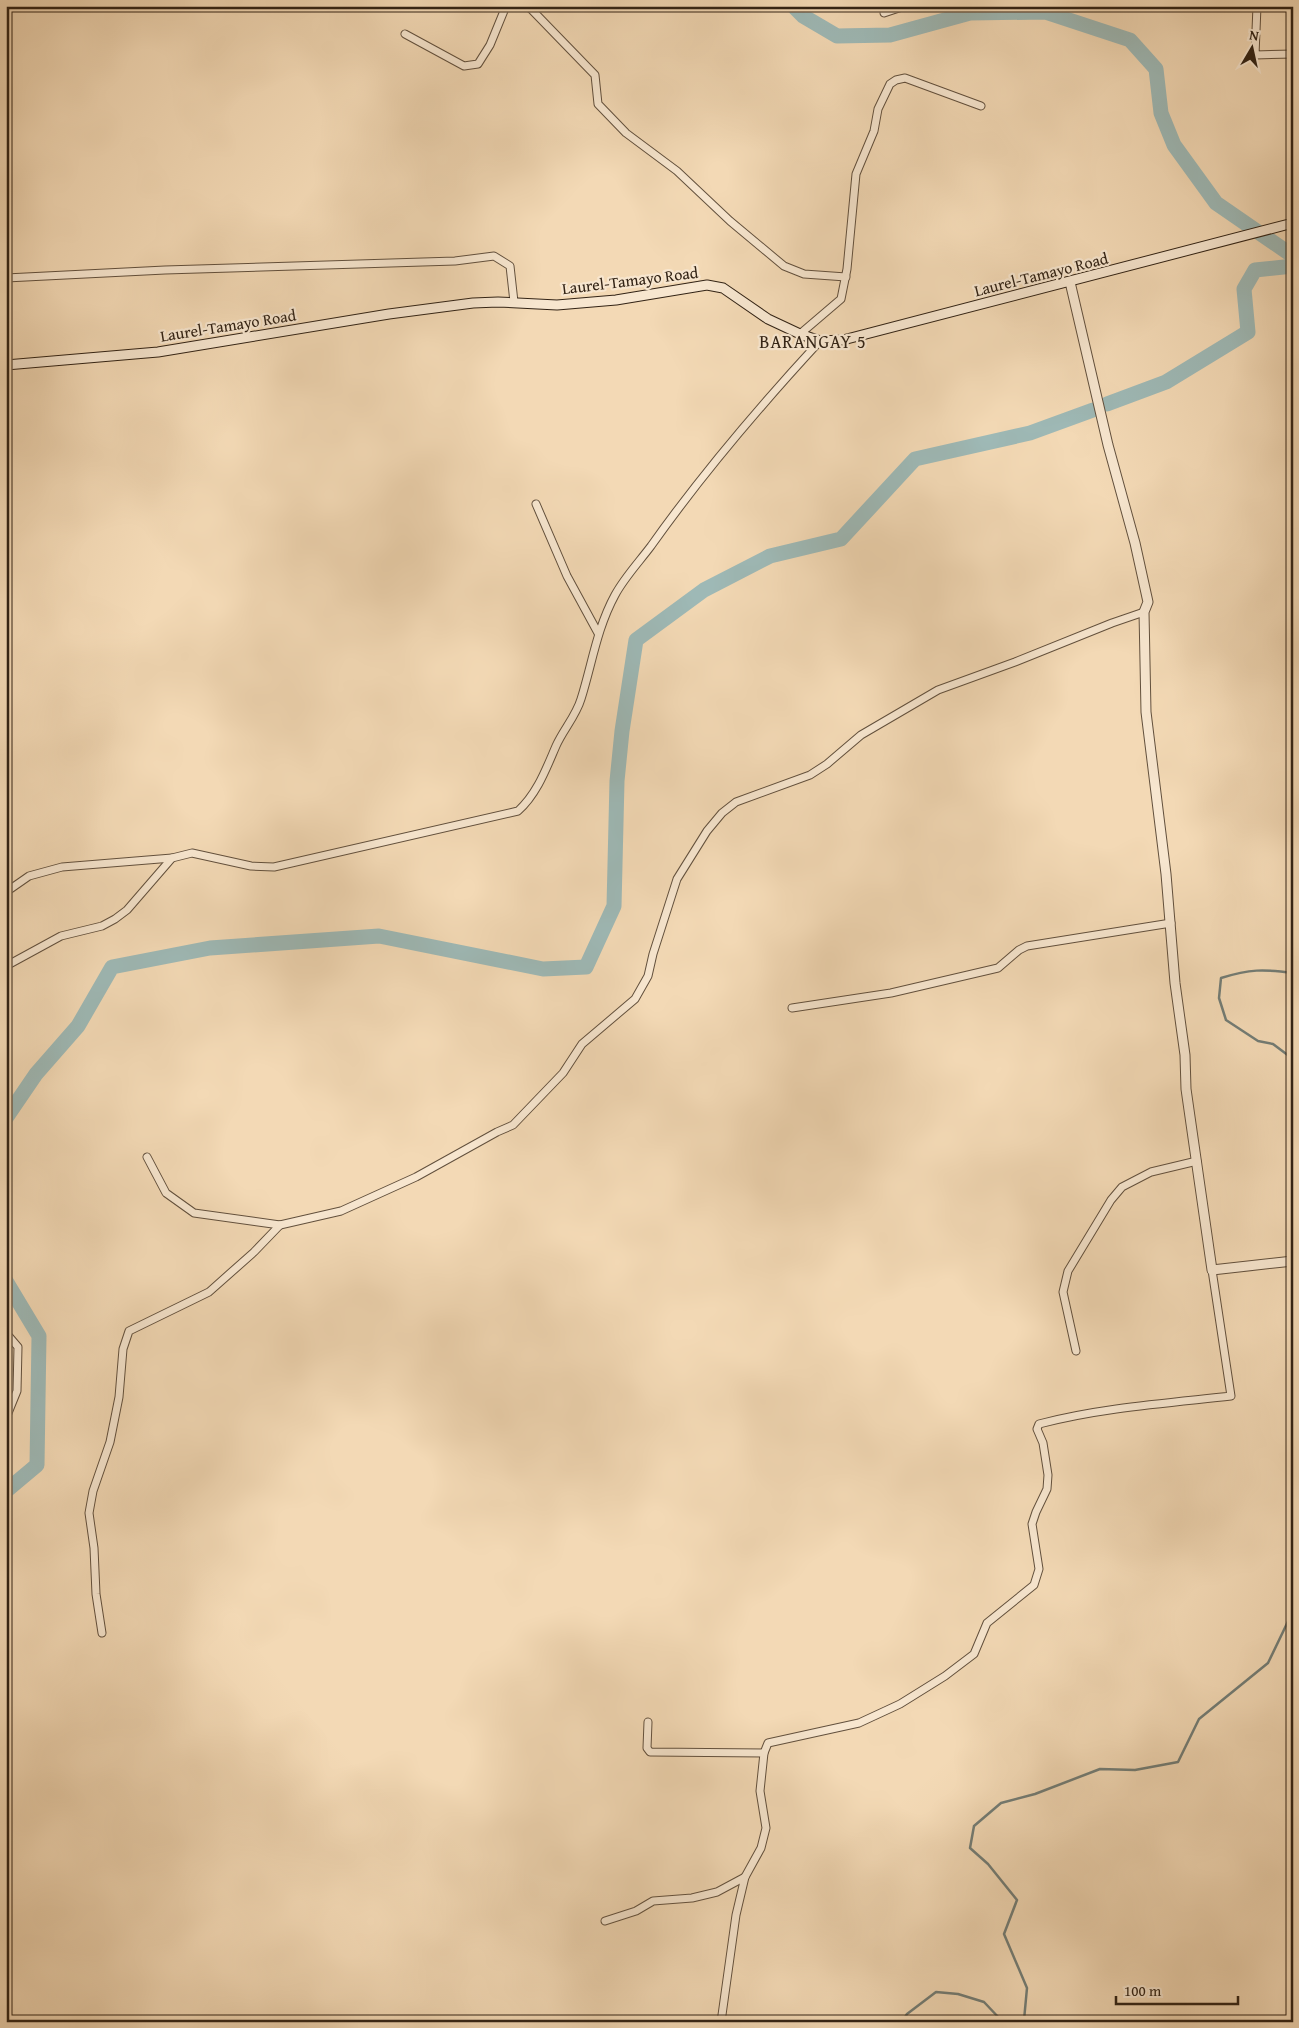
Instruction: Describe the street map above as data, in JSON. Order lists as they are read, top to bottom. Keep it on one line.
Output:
{"streets":{"main road":["Laurel-Tamayo Road"]},"districts":["BARANGAY 5"],"scale_bar":"100 m","north":"top"}
